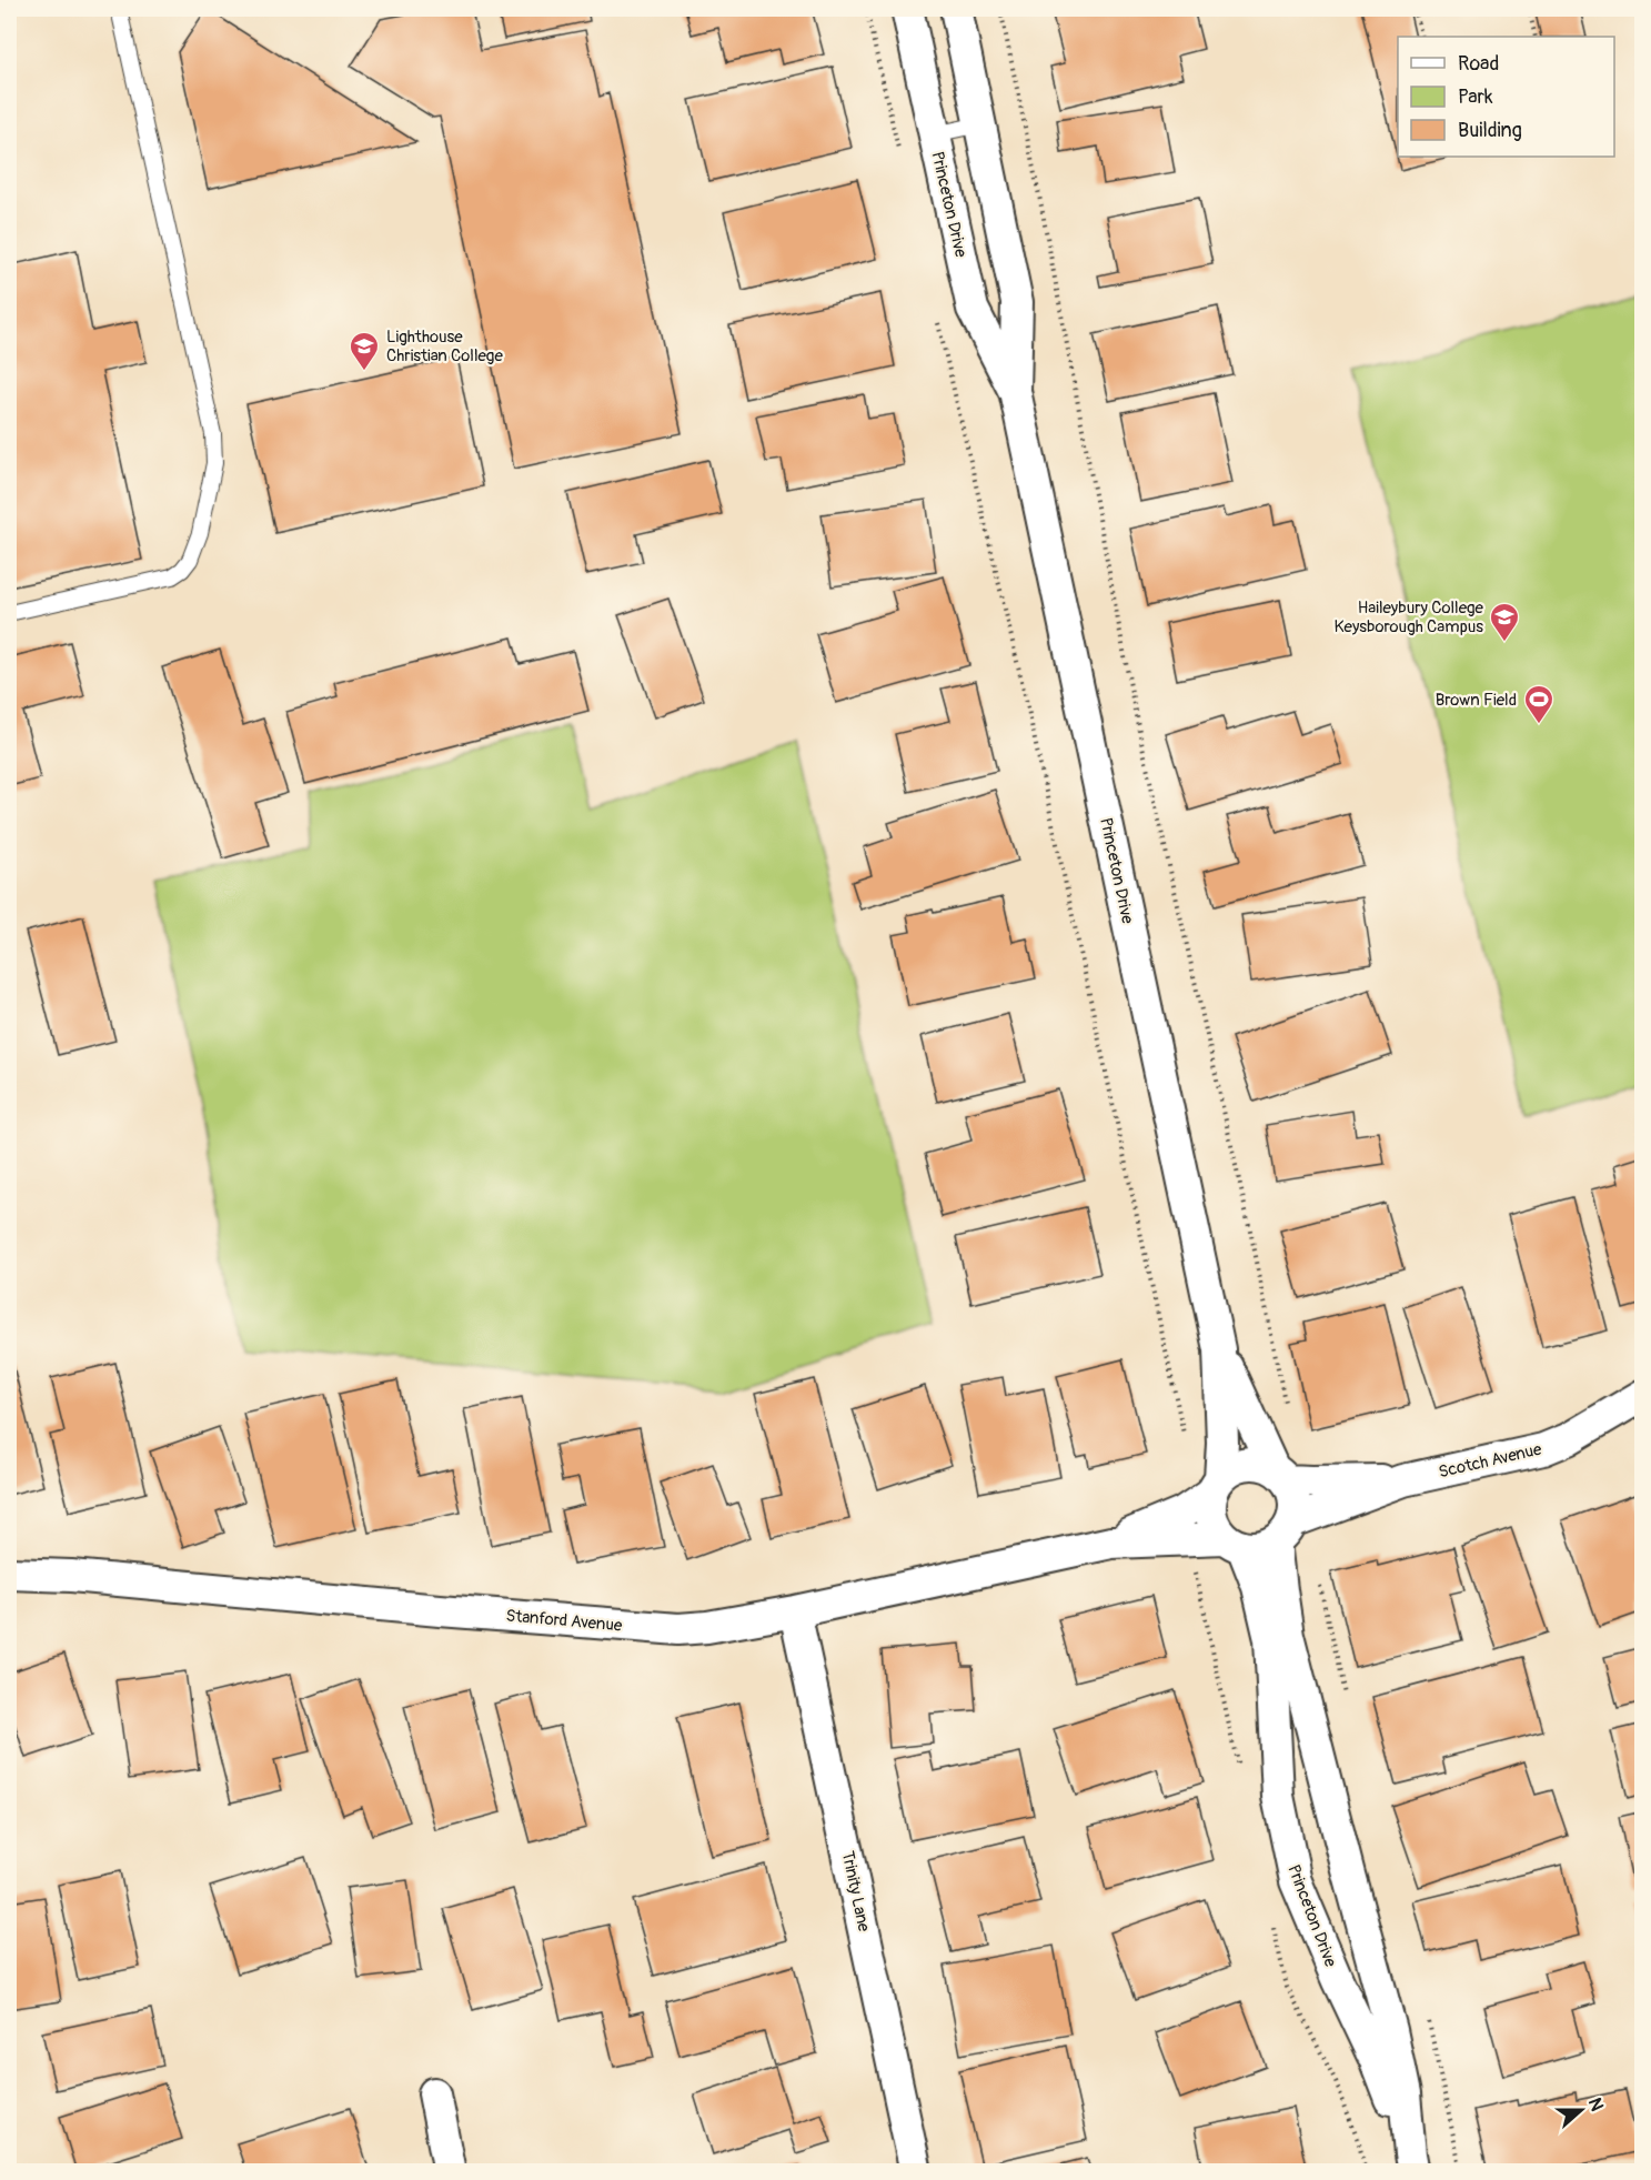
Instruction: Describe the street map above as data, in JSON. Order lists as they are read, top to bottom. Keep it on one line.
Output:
{"streets":{"street":["Princeton Drive","Scotch Avenue","Stanford Avenue","Trinity Lane"]},"crossings":[["Princeton Drive","Scotch Avenue"],["Princeton Drive","Stanford Avenue"],["Scotch Avenue","Stanford Avenue"],["Stanford Avenue","Trinity Lane"]],"places":{"school or university":["Lighthouse Christian College","Haileybury College Keysborough Campus"],"sports":["Brown Field"]},"legend":["Road","Park","Building"],"north":"right"}
